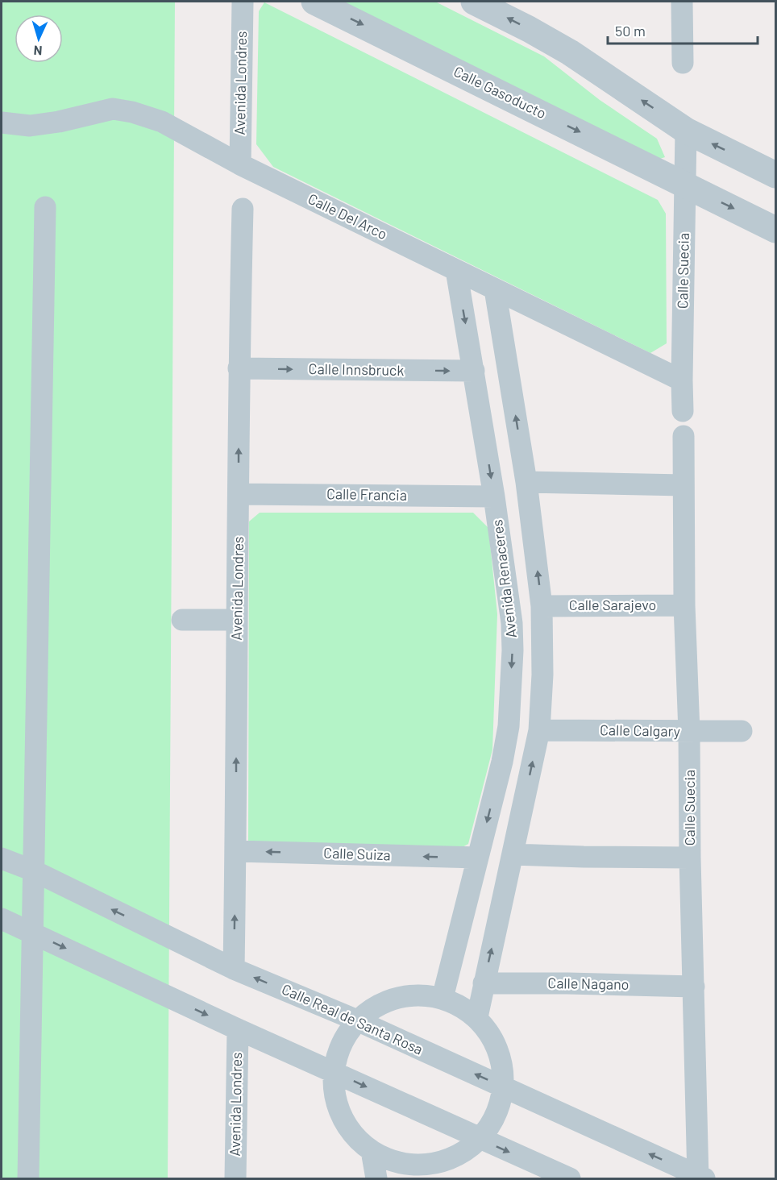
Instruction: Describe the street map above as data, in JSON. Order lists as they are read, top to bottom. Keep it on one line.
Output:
{"streets":{"street":["Avenida Londres","Calle Gasoducto","Calle Del Arco","Calle Suecia","Calle Innsbruck","Calle Francia","Avenida Renaceres","Calle Sarajevo","Calle Calgary","Calle Suiza","Calle Nagano","Calle Real de Santa Rosa"]},"crossings":[["Avenida Londres","Calle Del Arco"],["Avenida Londres","Calle Innsbruck"],["Avenida Londres","Calle Francia"],["Avenida Londres","Calle Suiza"],["Avenida Londres","Calle Real de Santa Rosa"],["Calle Gasoducto","Calle Suecia"],["Calle Del Arco","Calle Suecia"],["Calle Del Arco","Avenida Renaceres"],["Calle Suecia","Calle Sarajevo"],["Calle Suecia","Calle Calgary"],["Calle Suecia","Calle Nagano"],["Calle Suecia","Calle Real de Santa Rosa"],["Calle Innsbruck","Avenida Renaceres"],["Calle Francia","Avenida Renaceres"],["Avenida Renaceres","Calle Sarajevo"],["Avenida Renaceres","Calle Calgary"],["Avenida Renaceres","Calle Suiza"],["Avenida Renaceres","Calle Nagano"]],"one_way":["Avenida Londres","Calle Innsbruck"],"scale_bar":"50 m","north":"bottom"}
